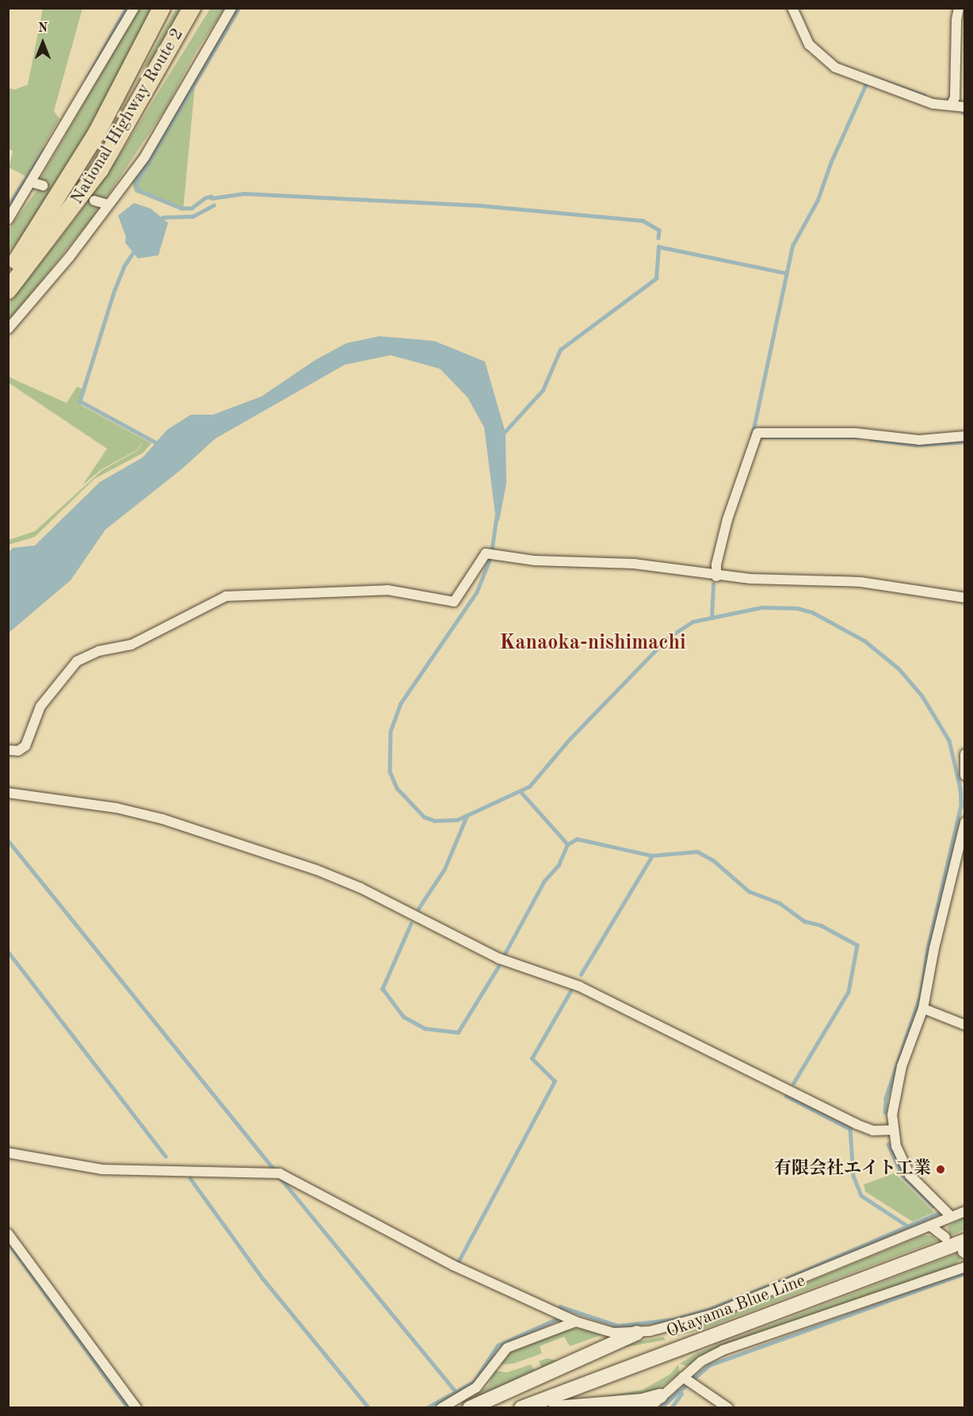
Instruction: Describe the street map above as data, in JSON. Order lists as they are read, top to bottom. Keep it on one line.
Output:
{"streets":{"highway":["National Highway Route 2"],"main road":["Okayama Blue Line"]},"districts":["Kanaoka-nishimachi"],"places":["有限会社エイト工業"],"north":"top"}
